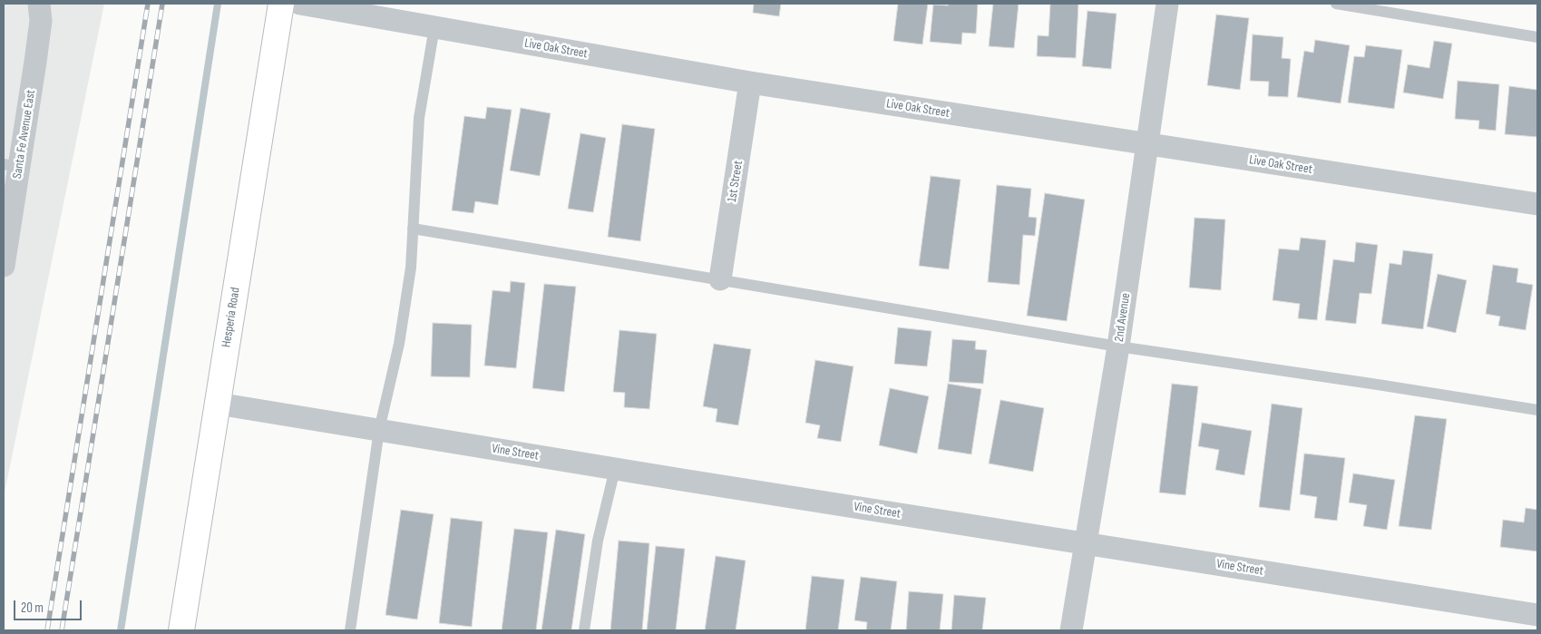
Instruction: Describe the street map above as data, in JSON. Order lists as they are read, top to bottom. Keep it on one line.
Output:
{"streets":{"main road":["Hesperia Road"],"street":["Live Oak Street","Santa Fe Avenue East","1st Street","2nd Avenue","Vine Street"]},"crossings":[["Live Oak Street","1st Street"],["Live Oak Street","2nd Avenue"],["Hesperia Road","Vine Street"],["2nd Avenue","Vine Street"]],"scale_bar":"20 m"}
